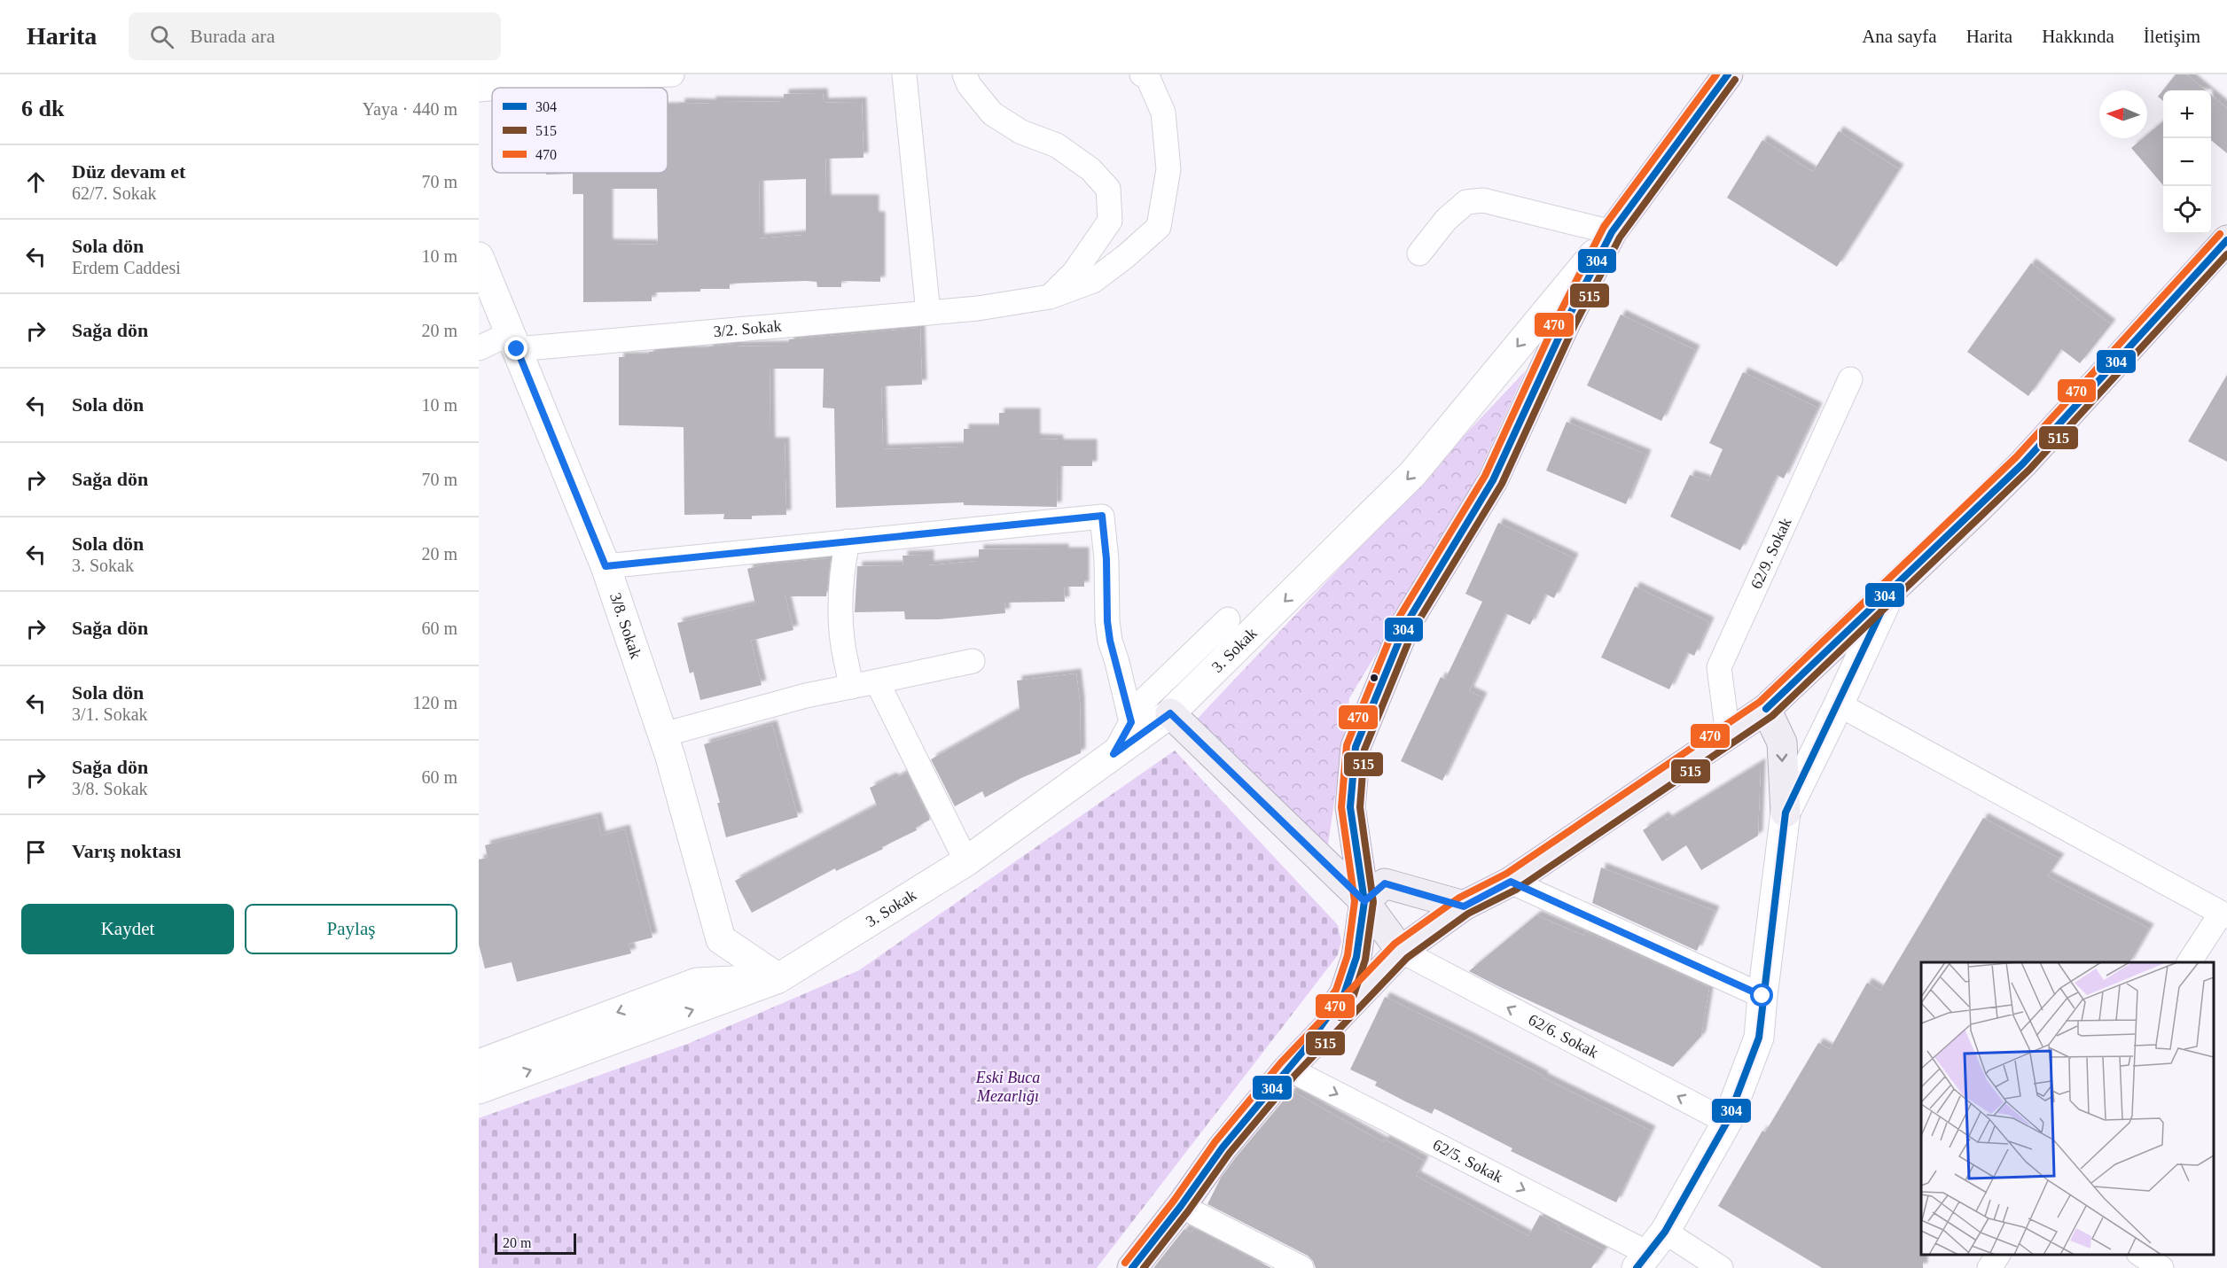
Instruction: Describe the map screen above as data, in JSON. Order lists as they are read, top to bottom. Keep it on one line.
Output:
{"streets":{"main road":["3/8. Sokak","3. Sokak"],"street":["3/2. Sokak","62/9. Sokak","62/6. Sokak","62/5. Sokak"]},"crossings":[["3/2. Sokak","3/8. Sokak"],["3/8. Sokak","3. Sokak"]],"one_way":["62/5. Sokak"],"parks":["Eski Buca Mezarlığı"],"lines":["transit line 304","transit line 470","transit line 515"],"legend":["304","515","470"],"scale_bar":"20 m","north":"left","page":{"header":"Harita","search":"Burada ara","nav":["Ana sayfa","Harita","Hakkında","İletişim"],"heading":["6 dk","Yaya · 440 m"],"map_buttons":["+","−"],"list":[["Düz devam et","62/7. Sokak","70 m"],["Sola dön","Erdem Caddesi","10 m"],["Sağa dön","20 m"],["Sola dön","10 m"],["Sağa dön","70 m"],["Sola dön","3. Sokak","20 m"],["Sağa dön","60 m"],["Sola dön","3/1. Sokak","120 m"],["Sağa dön","3/8. Sokak","60 m"],"Varış noktası"],"buttons":["Kaydet","Paylaş"],"scale":"20 m"}}
